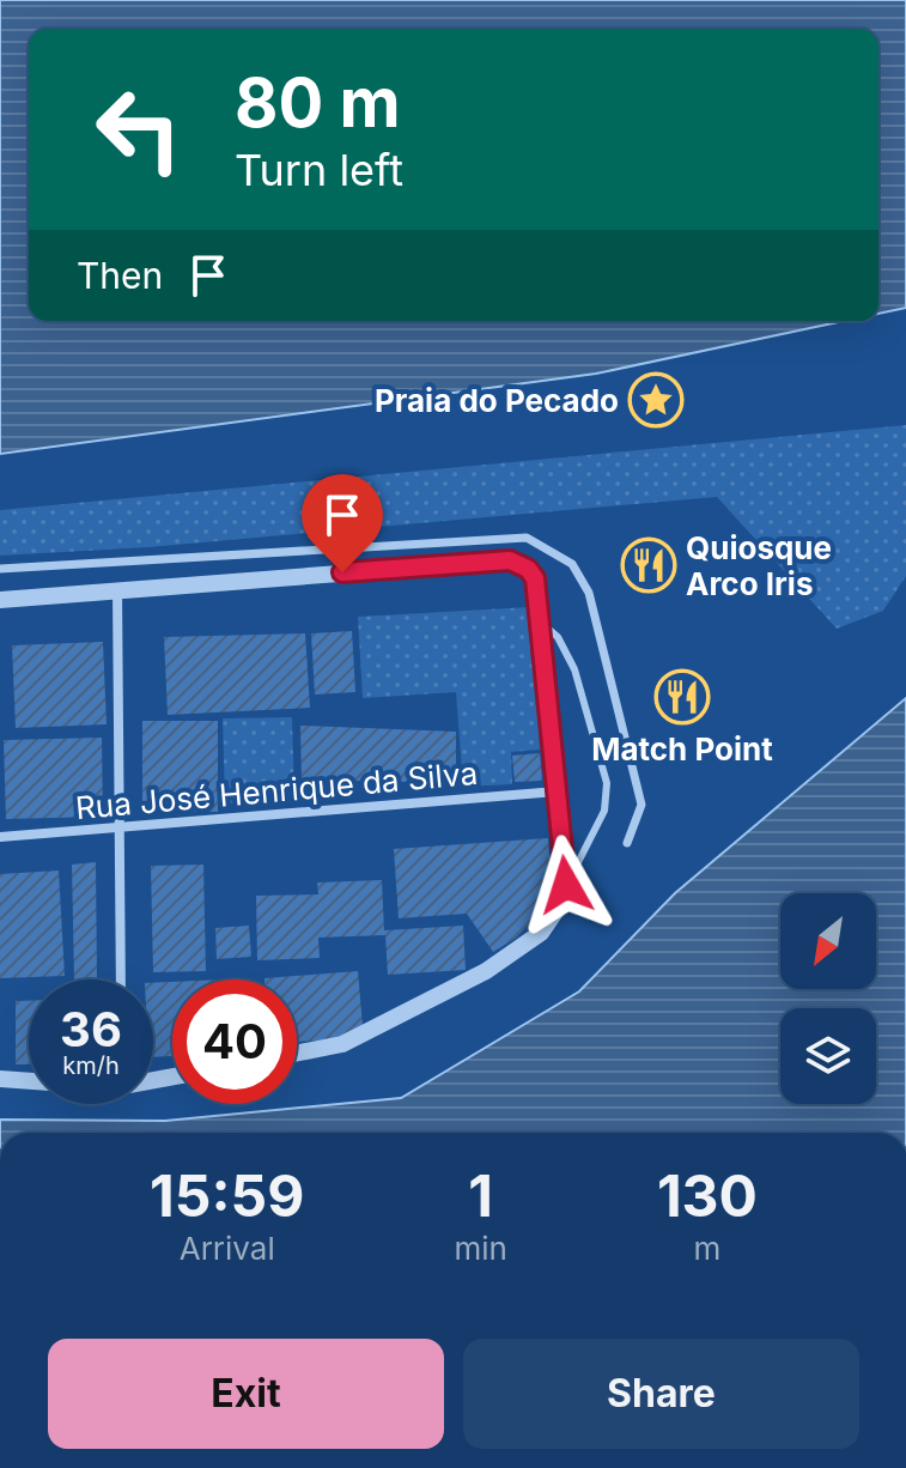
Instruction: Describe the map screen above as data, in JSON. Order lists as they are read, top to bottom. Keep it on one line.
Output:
{"streets":{"street":["Rua José Henrique da Silva"]},"places":{"place":["Praia do Pecado"],"restaurant":["Quiosque Arco Iris","Match Point"]},"north":"bottom left","page":{"turn":["80 m","Turn left"],"then":"Then","speed":"36 km/h","limit":"40","eta":["15:59","Arrival","1","min","130","m"],"buttons":["Exit","Share"]}}
